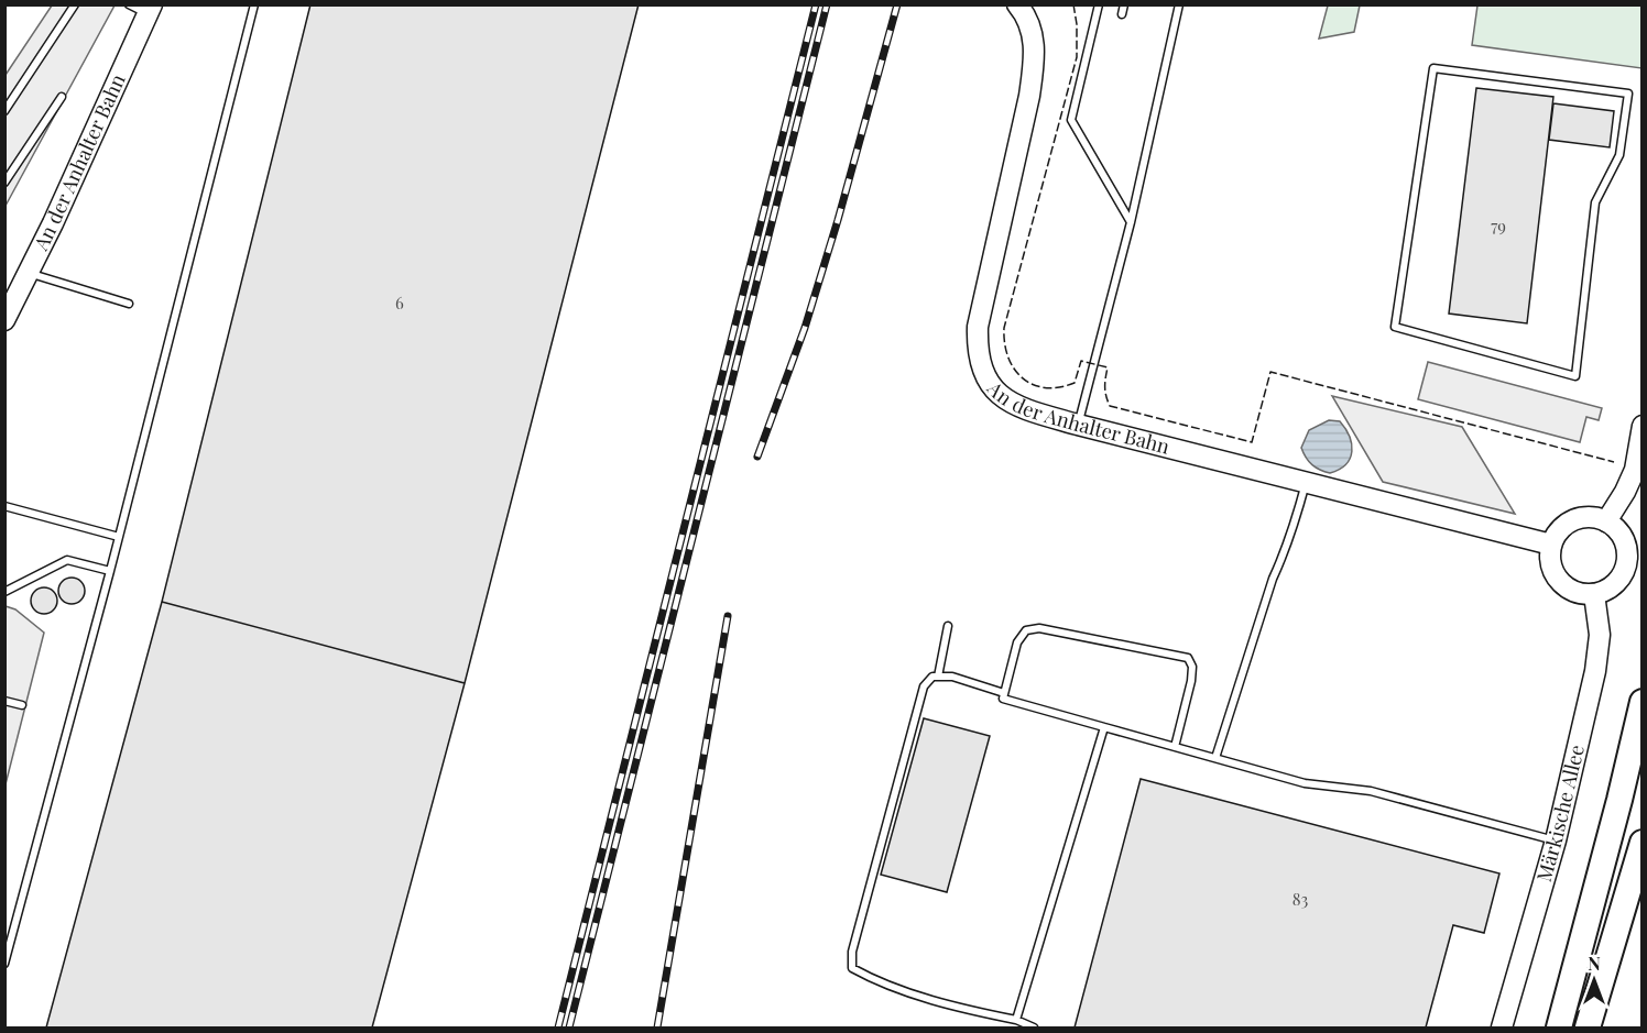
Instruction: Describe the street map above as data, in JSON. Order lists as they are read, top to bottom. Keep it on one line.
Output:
{"streets":{"street":["An der Anhalter Bahn","Märkische Allee"]},"crossings":[["An der Anhalter Bahn","Märkische Allee"]],"house_numbers":["79","6","83"],"north":"top"}
